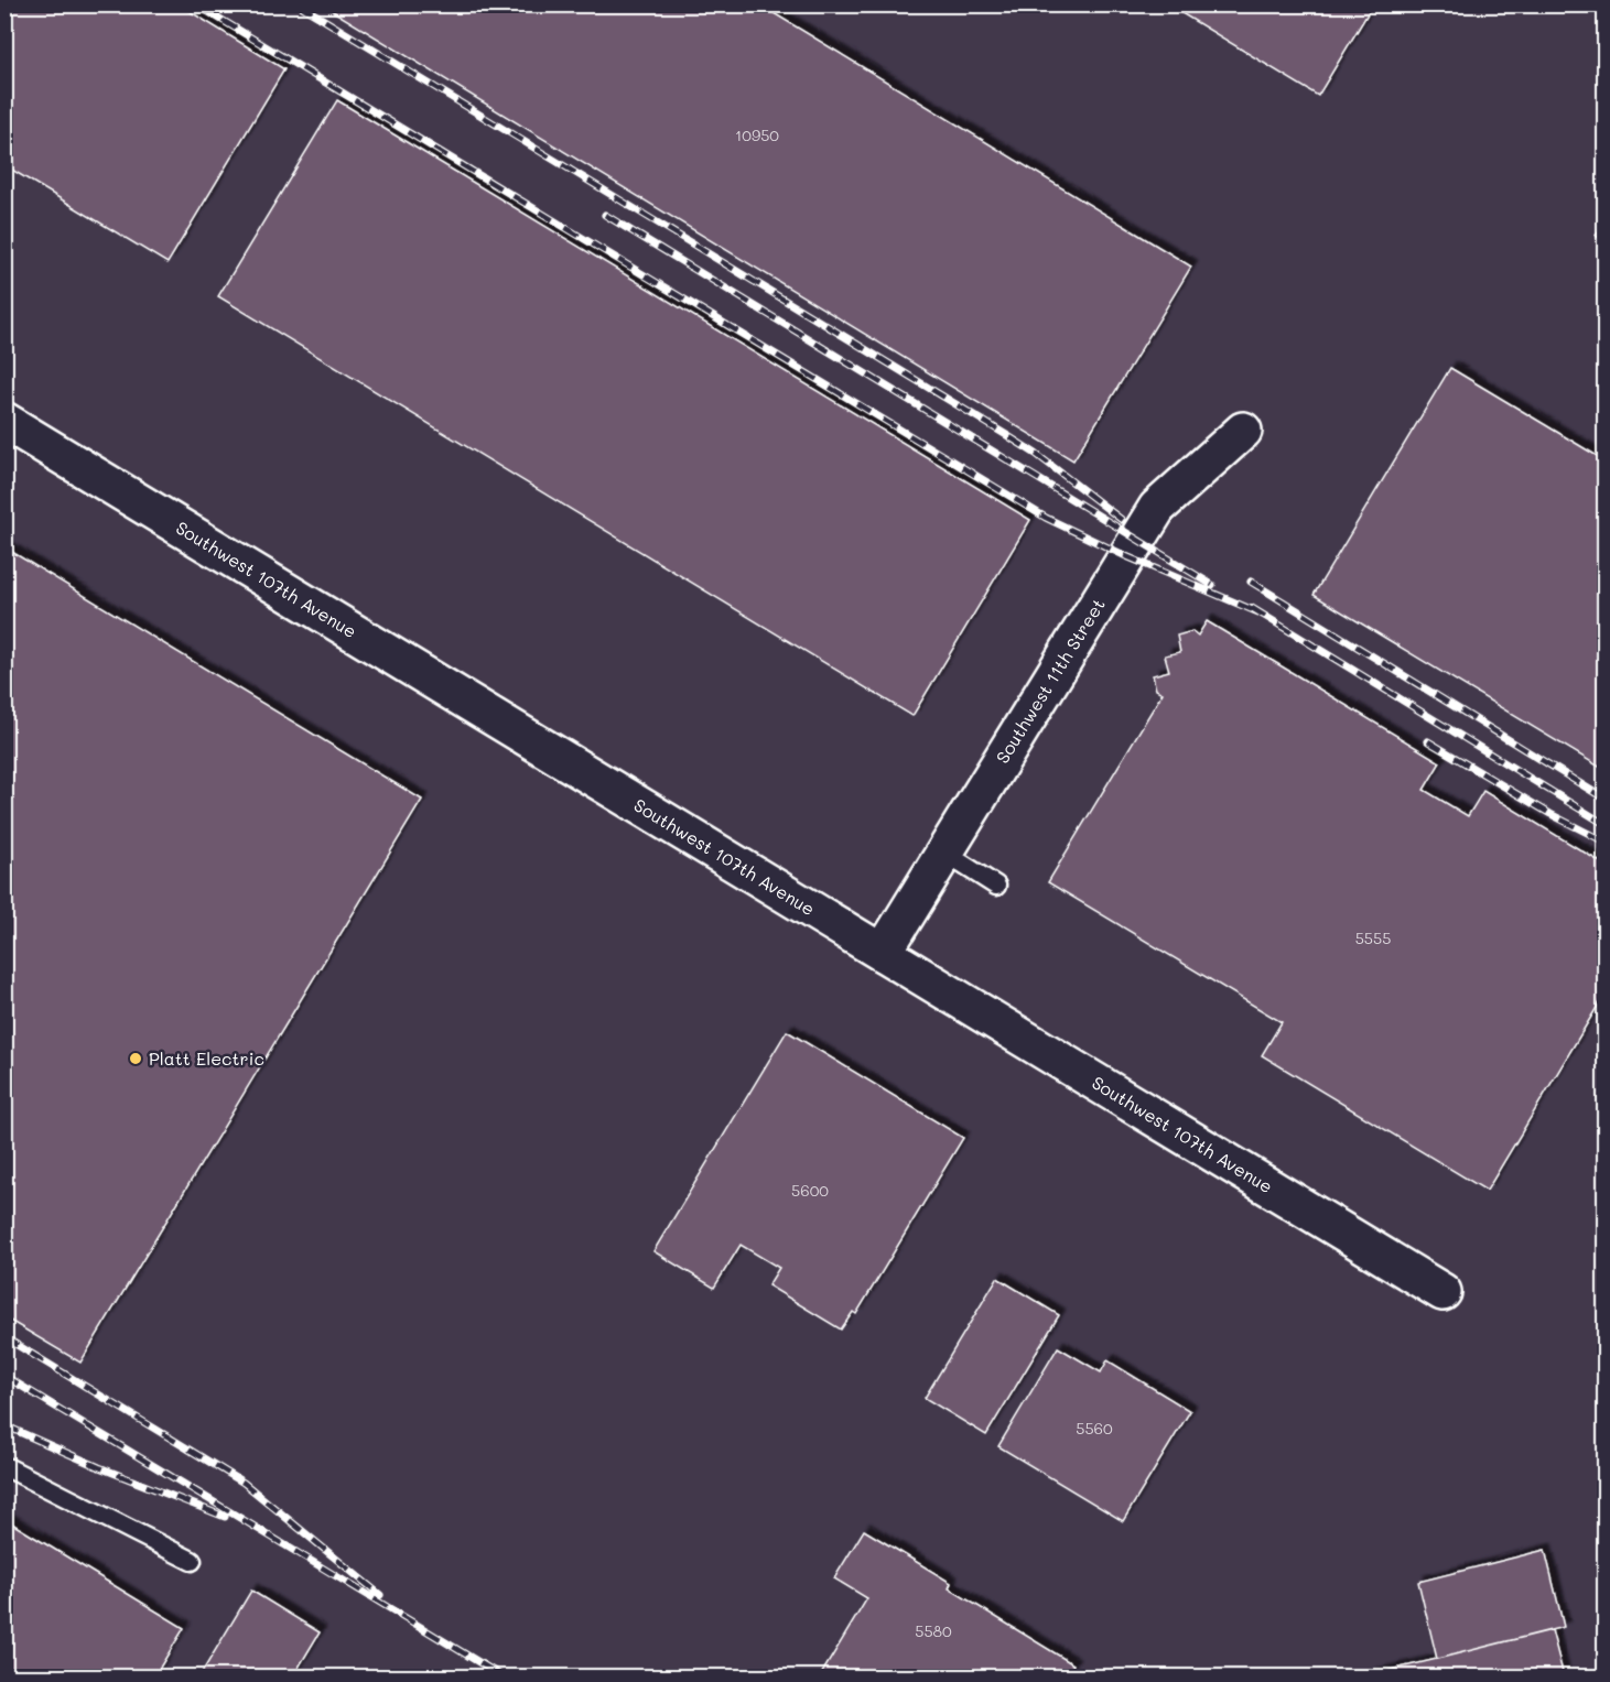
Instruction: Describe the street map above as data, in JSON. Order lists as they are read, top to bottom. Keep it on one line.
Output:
{"streets":{"street":["Southwest 107th Avenue","Southwest 11th Street"]},"crossings":[["Southwest 107th Avenue","Southwest 11th Street"]],"places":["Platt Electric"],"house_numbers":["10950","5555","5600","5560","5580"]}
